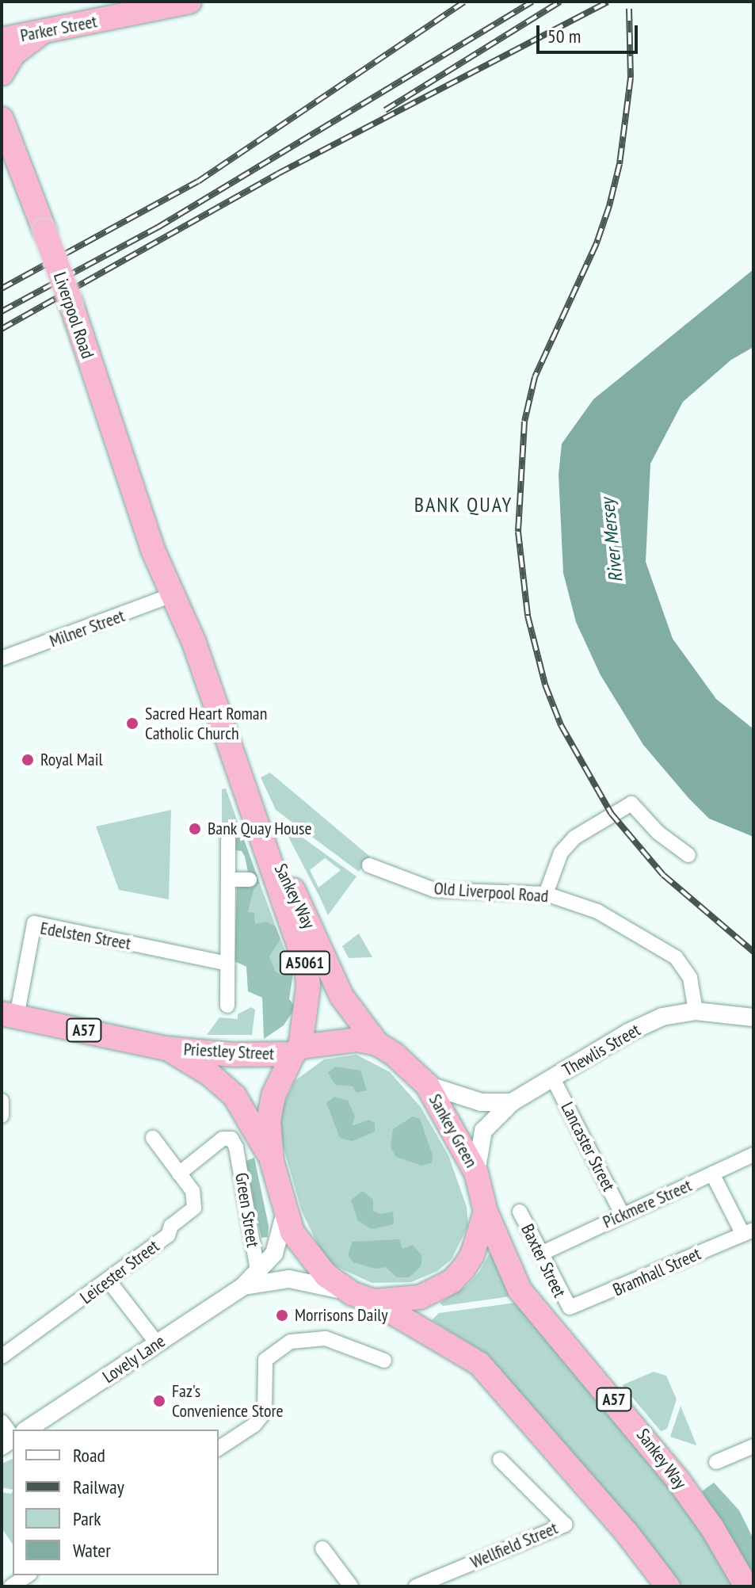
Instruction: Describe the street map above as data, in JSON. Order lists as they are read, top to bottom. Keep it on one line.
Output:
{"streets":{"highway":["Parker Street","Liverpool Road","Sankey Way","A5061","A57","Priestley Street","Sankey Green"],"street":["Milner Street","Old Liverpool Road","Edelsten Street","Thewlis Street","Lancaster Street","Pickmere Street","Green Street","Baxter Street","Leicester Street","Bramhall Street","Lovely Lane","Wellfield Street"]},"crossings":[["Liverpool Road","Milner Street"],["Liverpool Road","Sankey Way"],["Old Liverpool Road","Thewlis Street"],["Sankey Way","A57"],["Sankey Way","Priestley Street"],["Sankey Way","Sankey Green"],["Edelsten Street","Priestley Street"],["A57","Priestley Street"],["A57","Sankey Green"],["A57","Lovely Lane"],["Thewlis Street","Sankey Green"],["Thewlis Street","Lancaster Street"],["Lancaster Street","Pickmere Street"],["Pickmere Street","Baxter Street"],["Pickmere Street","Bramhall Street"],["Green Street","Leicester Street"],["Green Street","Lovely Lane"],["Baxter Street","Bramhall Street"]],"districts":["BANK QUAY"],"water":["River Mersey"],"places":["Sacred Heart Roman Catholic Church","Royal Mail","Bank Quay House","Morrisons Daily","Faz's Convenience Store"],"legend":["Road","Railway","Park","Water"],"scale_bar":"50 m"}
